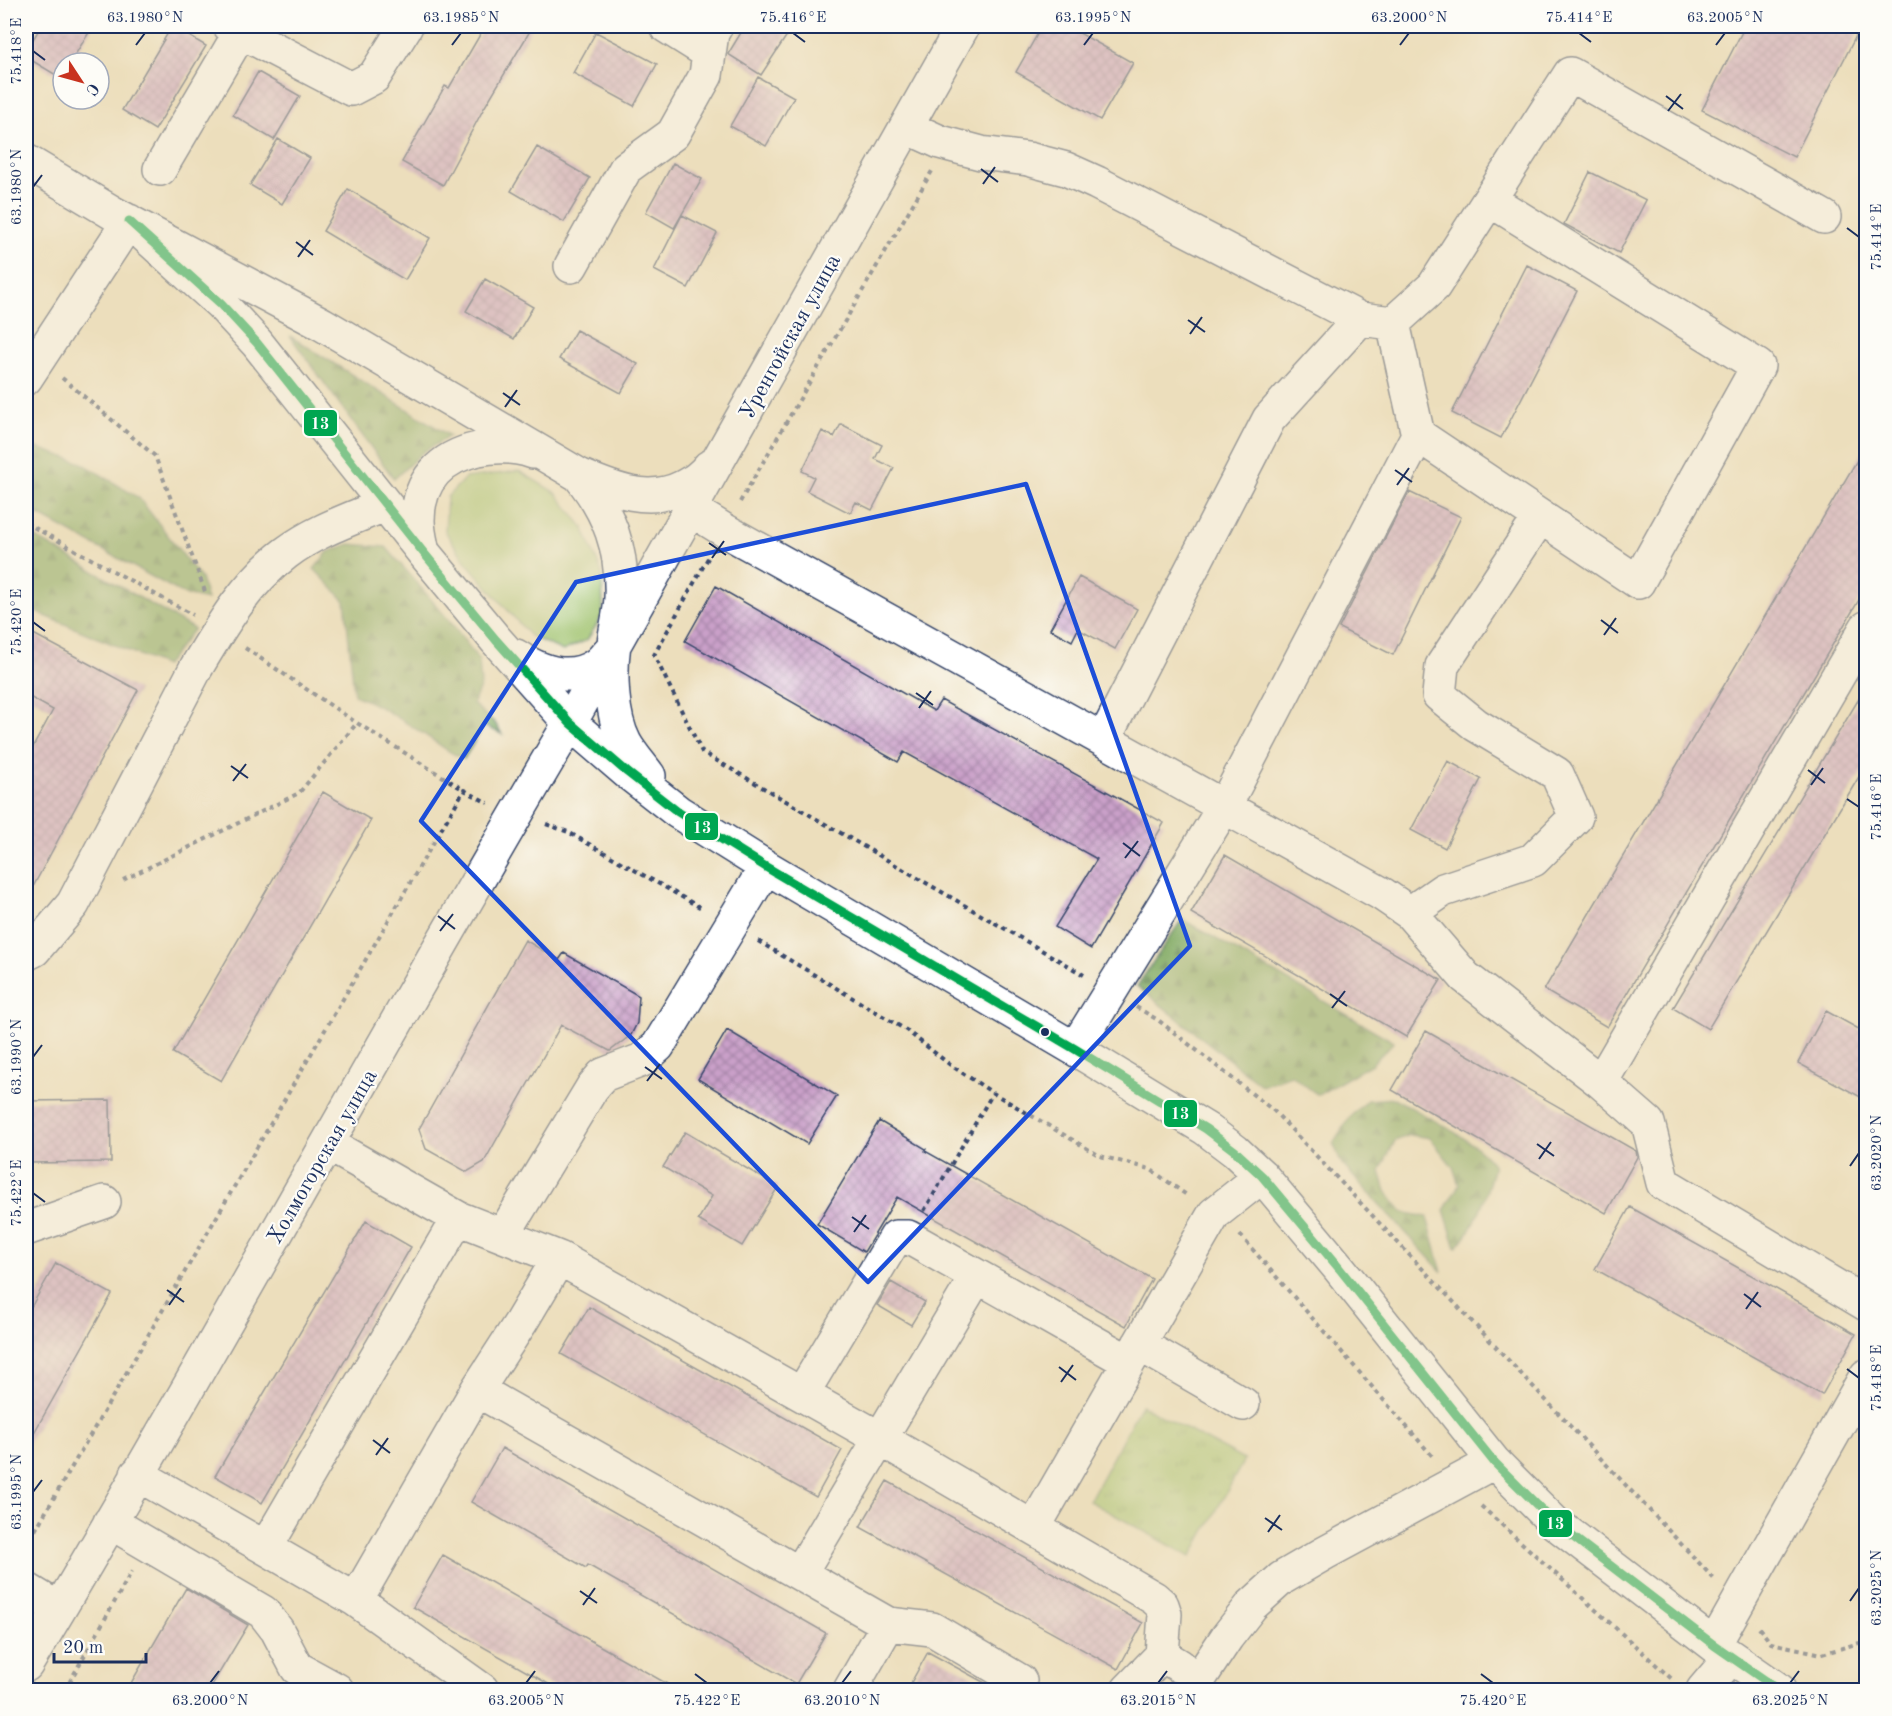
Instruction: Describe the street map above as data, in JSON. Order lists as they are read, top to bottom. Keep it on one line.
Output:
{"streets":{"street":["Уренгойская улица","Холмогорская улица"]},"crossings":[["Уренгойская улица","Холмогорская улица"]],"lines":["transit line 13"],"scale_bar":"20 m","north":"bottom right","coordinates":["63.1980°N","63.1985°N","75.416°E","63.1995°N","63.2000°N","75.414°E","63.2005°N","75.418°E","75.420°E","63.1990°N","63.2020°N","75.422°E","63.2025°N","63.2010°N","63.2015°N"]}
